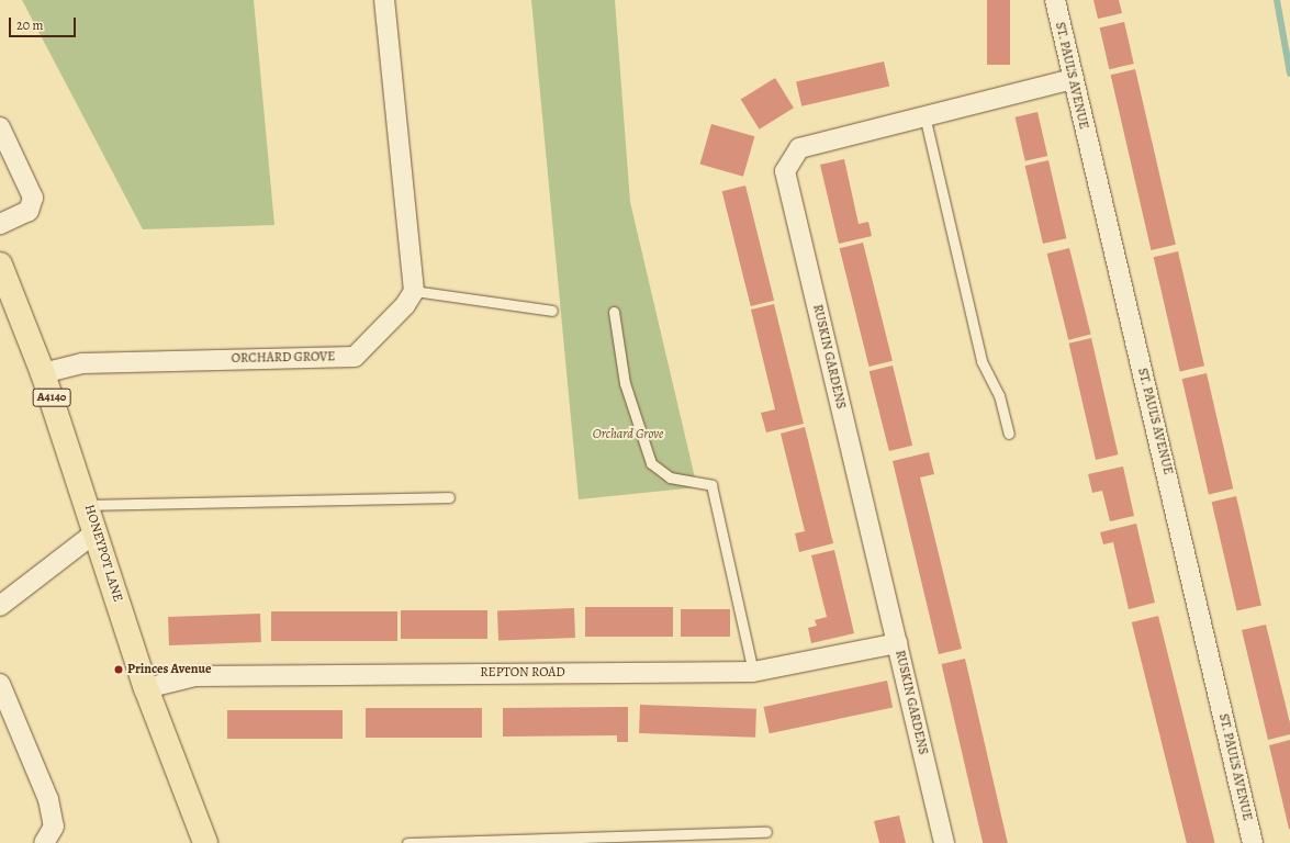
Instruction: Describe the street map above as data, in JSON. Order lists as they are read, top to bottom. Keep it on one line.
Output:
{"streets":{"main road":["A4140","HONEYPOT LANE"],"street":["ST. PAUL'S AVENUE","RUSKIN GARDENS","ORCHARD GROVE","REPTON ROAD"]},"crossings":[["ST. PAUL'S AVENUE","RUSKIN GARDENS"],["RUSKIN GARDENS","REPTON ROAD"],["ORCHARD GROVE","HONEYPOT LANE"],["HONEYPOT LANE","REPTON ROAD"]],"parks":["Orchard Grove"],"places":["Princes Avenue"],"scale_bar":"20 m"}
